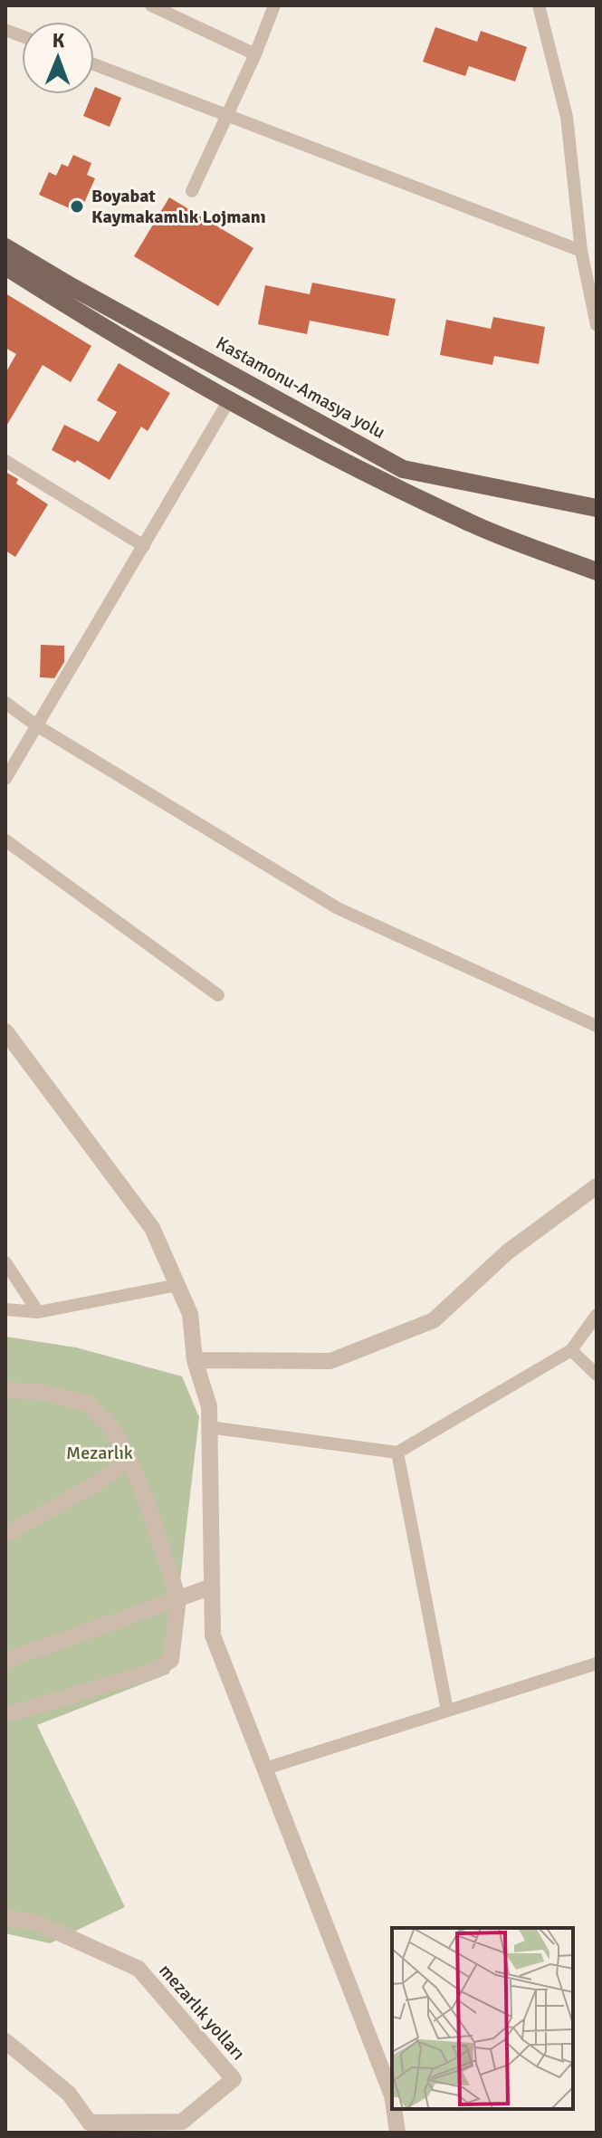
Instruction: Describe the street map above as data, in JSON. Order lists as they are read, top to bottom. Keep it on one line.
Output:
{"streets":{"main road":["Kastamonu-Amasya yolu"],"street":["mezarlık yolları"]},"parks":["Mezarlık"],"places":["Boyabat Kaymakamlık Lojmanı"],"north":"top"}
